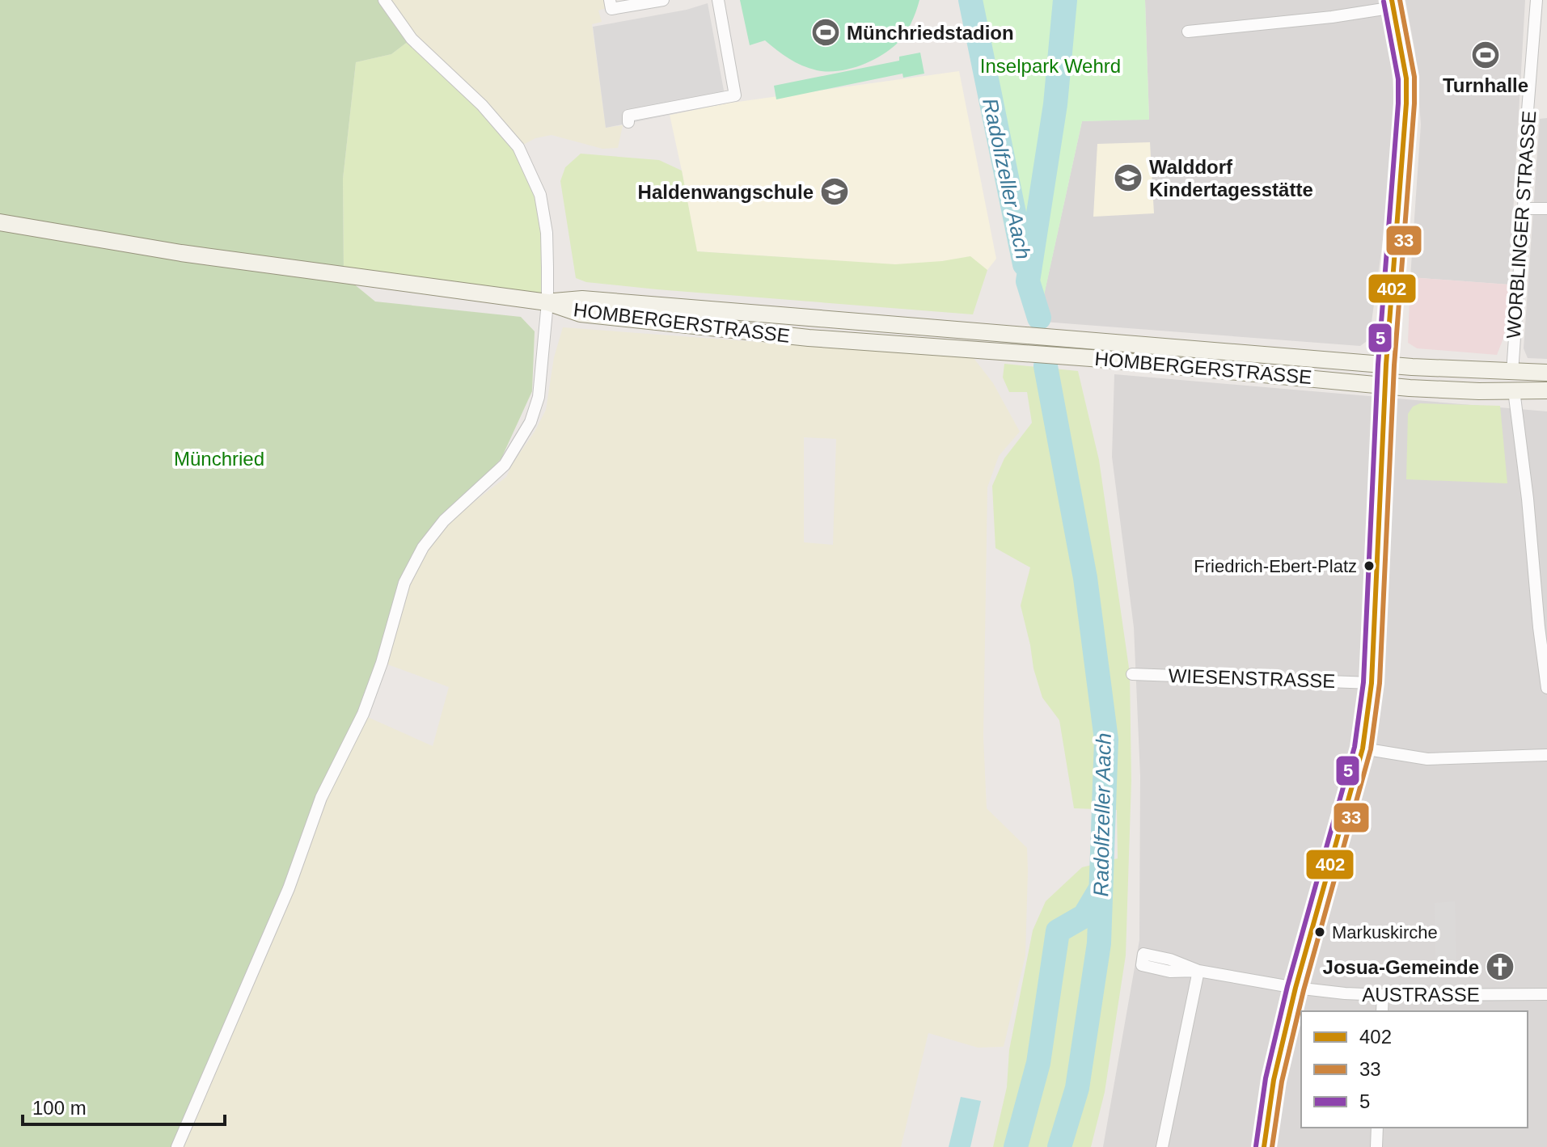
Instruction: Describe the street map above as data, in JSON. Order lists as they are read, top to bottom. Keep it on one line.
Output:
{"streets":{"main road":["HOMBERGERSTRASSE"],"street":["WORBLINGER STRASSE","WIESENSTRASSE","AUSTRASSE"]},"water":["Radolfzeller Aach"],"parks":["Inselpark Wehrd","Münchried"],"places":{"sports":["Münchriedstadion","Turnhalle"],"school or university":["Walddorf Kindertagesstätte","Haldenwangschule"],"other":["Friedrich-Ebert-Platz","Markuskirche"],"church":["Josua-Gemeinde"]},"lines":["transit line 402","transit line 33","transit line 5"],"legend":["402","33","5"],"scale_bar":"100 m"}
